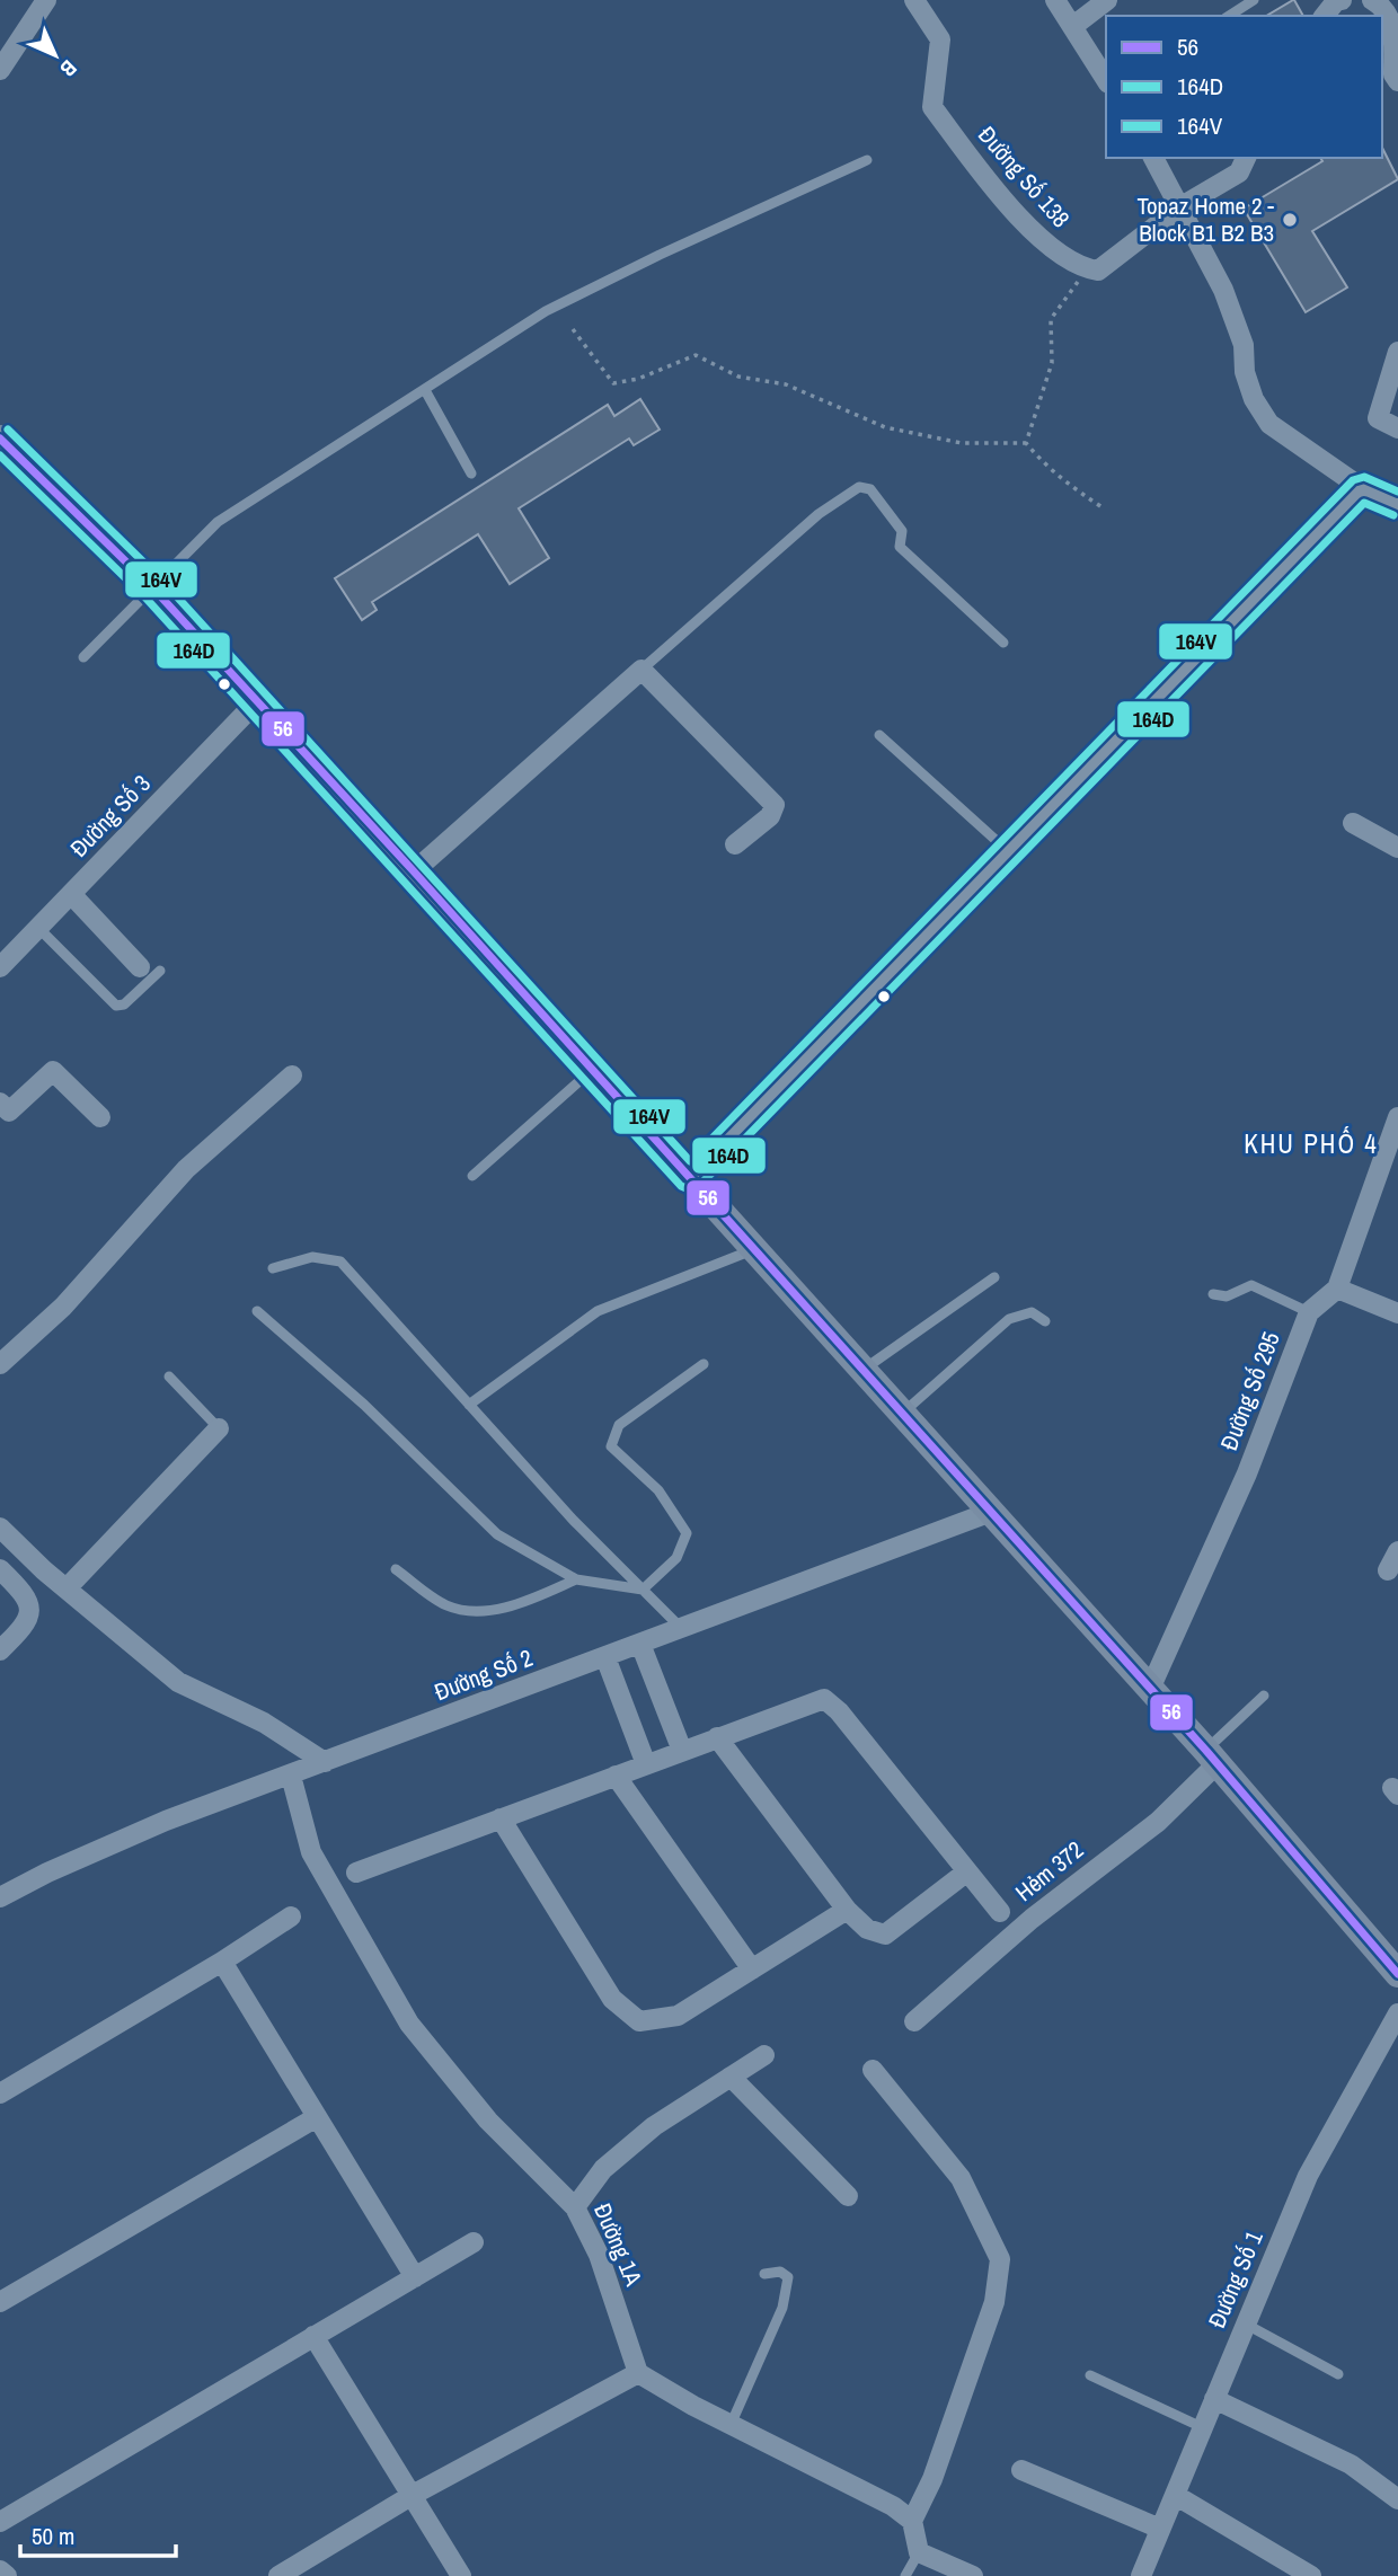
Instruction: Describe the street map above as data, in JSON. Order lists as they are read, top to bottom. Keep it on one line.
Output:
{"streets":{"street":["Đường Số 138","Đường Số 3","Đường Số 295","Đường Số 2","Hẻm 372","Đường 1A","Đường Số 1"]},"crossings":[["Đường Số 2","Đường 1A"]],"districts":["KHU PHỐ 4"],"places":["Topaz Home 2 - Block B1 B2 B3"],"lines":["transit line 164V","transit line 56","transit line 164D"],"legend":["56","164D","164V"],"scale_bar":"50 m","north":"bottom right"}
